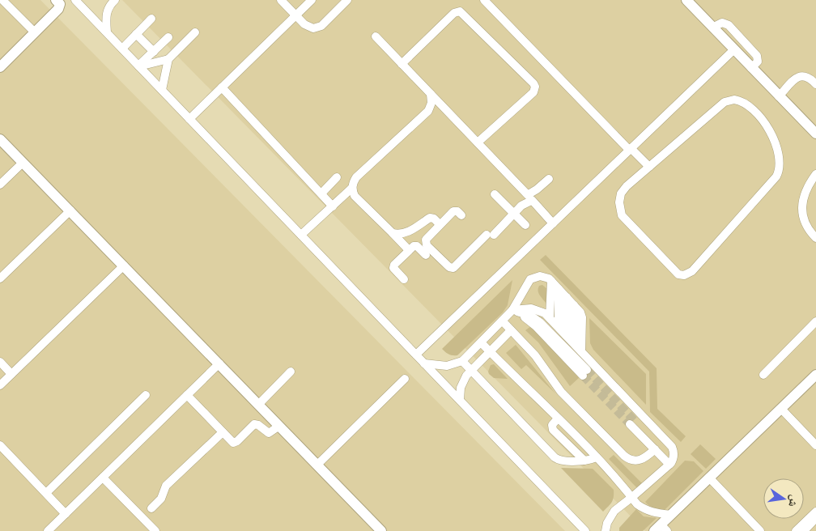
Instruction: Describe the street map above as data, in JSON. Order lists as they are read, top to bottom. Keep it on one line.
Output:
{"north":"right"}
